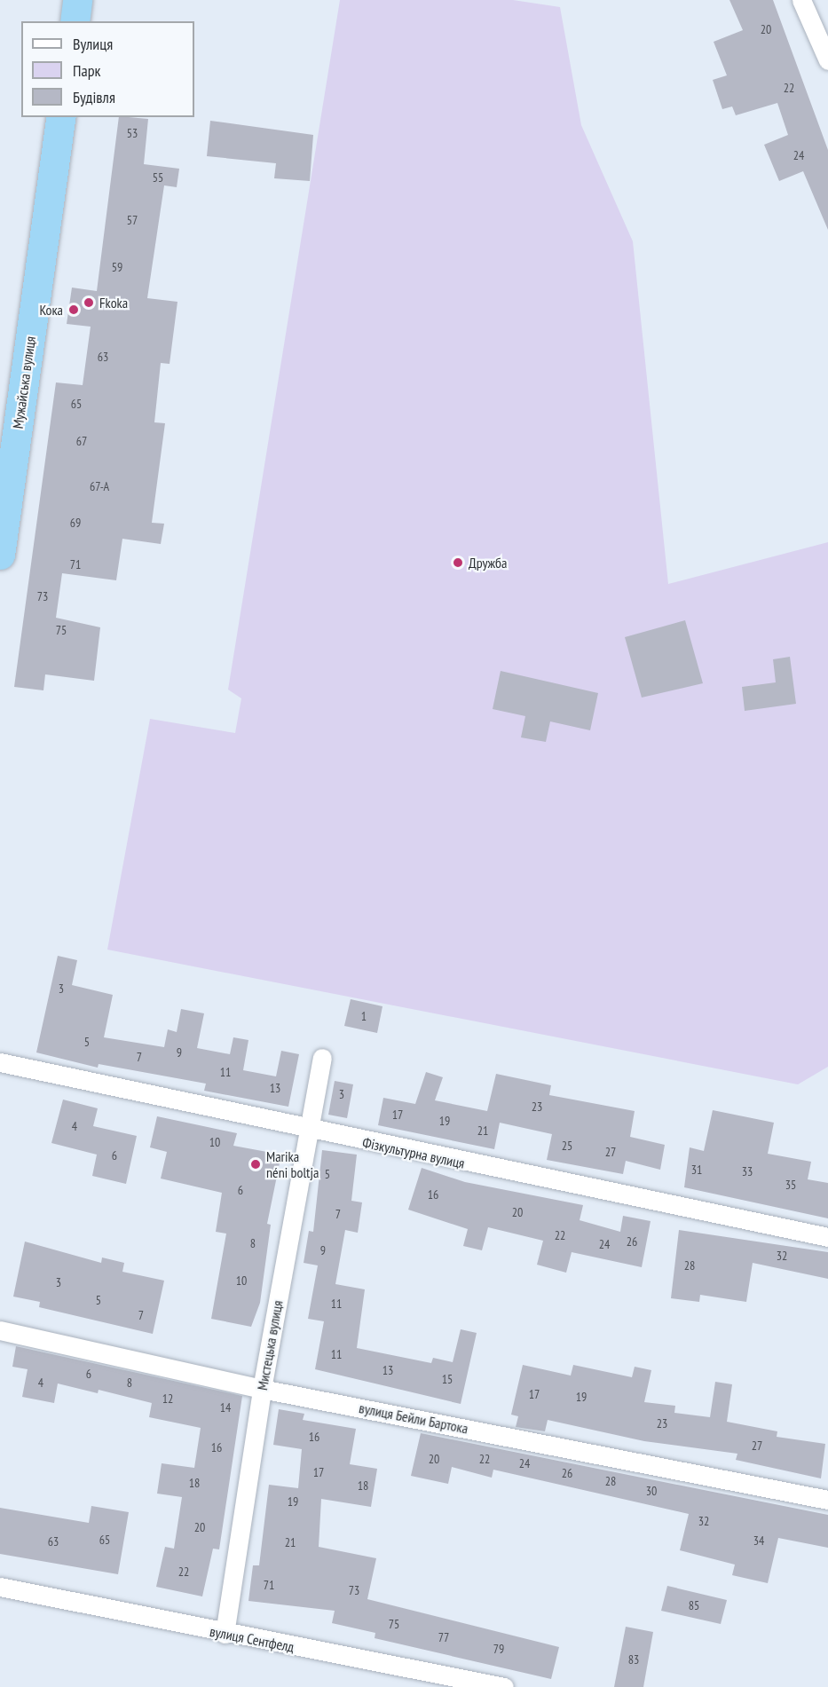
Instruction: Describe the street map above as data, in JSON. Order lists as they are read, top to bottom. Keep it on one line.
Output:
{"streets":{"highway":["Мужайська вулиця"],"street":["Фізкультурна вулиця","Мистецька вулиця","вулиця Бейли Бартока","вулиця Сентфелд"]},"crossings":[["Фізкультурна вулиця","Мистецька вулиця"],["Мистецька вулиця","вулиця Бейли Бартока"],["Мистецька вулиця","вулиця Сентфелд"]],"places":["Fkoka","Кока","Дружба","Marika néni boltja"],"house_numbers":["20","22","53","24","55","57","59","63","65","67","67-А","69","71","73","75","3","1","5","9","7","11","13","3","23","17","19","4","21","10","25","27","6","31","33","5","35","6","16","20","7","22","26","8","24","9","32","28","10","3","5","11","7","11","13","6","15","4","8","17","19","12","14","23","16","27","16","20","22","24","17","26","28","18","18","30","19","32","20","65","34","63","21","22","71","73","85","75","77","79","83"],"legend":["Вулиця","Парк","Будівля"]}
